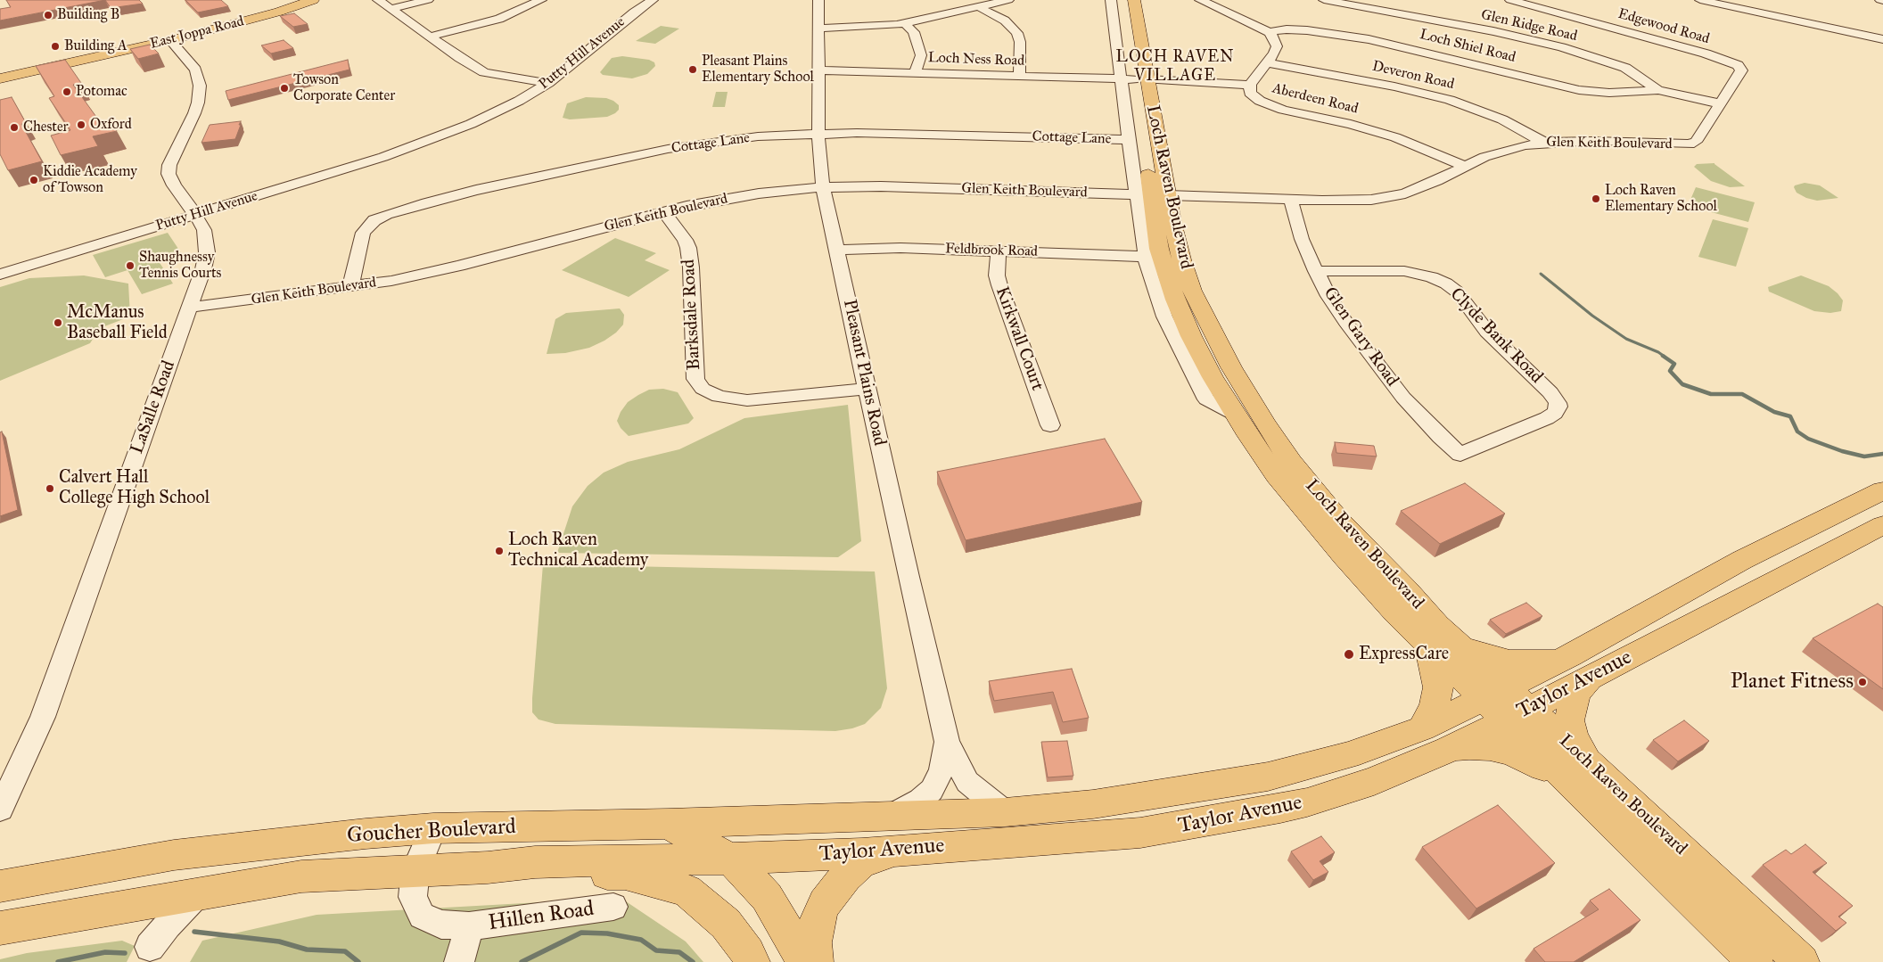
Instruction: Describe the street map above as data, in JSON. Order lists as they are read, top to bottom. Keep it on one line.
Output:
{"streets":{"main road":["East Joppa Road","Loch Raven Boulevard","Taylor Avenue","Goucher Boulevard"],"street":["Glen Ridge Road","Edgewood Road","Loch Shiel Road","Putty Hill Avenue","Loch Ness Road","Deveron Road","Aberdeen Road","Cottage Lane","Glen Keith Boulevard","Feldbrook Road","Barksdale Road","Clyde Bank Road","Glen Gary Road","Kirkwall Court","Pleasant Plains Road","LaSalle Road","Hillen Road"]},"crossings":[["Glen Ridge Road","Edgewood Road"],["Glen Ridge Road","Loch Shiel Road"],["Glen Ridge Road","Glen Keith Boulevard"],["Edgewood Road","Glen Keith Boulevard"],["East Joppa Road","LaSalle Road"],["Loch Shiel Road","Aberdeen Road"],["Putty Hill Avenue","LaSalle Road"],["Loch Ness Road","Aberdeen Road"],["Loch Ness Road","Loch Raven Boulevard"],["Loch Ness Road","Pleasant Plains Road"],["Deveron Road","Aberdeen Road"],["Deveron Road","Glen Keith Boulevard"],["Aberdeen Road","Glen Keith Boulevard"],["Cottage Lane","Glen Keith Boulevard"],["Cottage Lane","Loch Raven Boulevard"],["Cottage Lane","Pleasant Plains Road"],["Glen Keith Boulevard","Loch Raven Boulevard"],["Glen Keith Boulevard","Barksdale Road"],["Glen Keith Boulevard","Glen Gary Road"],["Glen Keith Boulevard","Pleasant Plains Road"],["Glen Keith Boulevard","LaSalle Road"],["Loch Raven Boulevard","Feldbrook Road"],["Loch Raven Boulevard","Taylor Avenue"],["Feldbrook Road","Kirkwall Court"],["Feldbrook Road","Pleasant Plains Road"],["Barksdale Road","Pleasant Plains Road"],["Clyde Bank Road","Glen Gary Road"],["Pleasant Plains Road","Taylor Avenue"],["Taylor Avenue","Goucher Boulevard"],["Goucher Boulevard","Hillen Road"]],"districts":["LOCH RAVEN VILLAGE"],"places":["Building B","Building A","Pleasant Plains Elementary School","Towson Corporate Center","Potomac","Oxford","Chester","Kiddie Academy of Towson","Loch Raven Elementary School","Shaughnessy Tennis Courts","McManus Baseball Field","Calvert Hall College High School","Loch Raven Technical Academy","ExpressCare","Planet Fitness"]}
